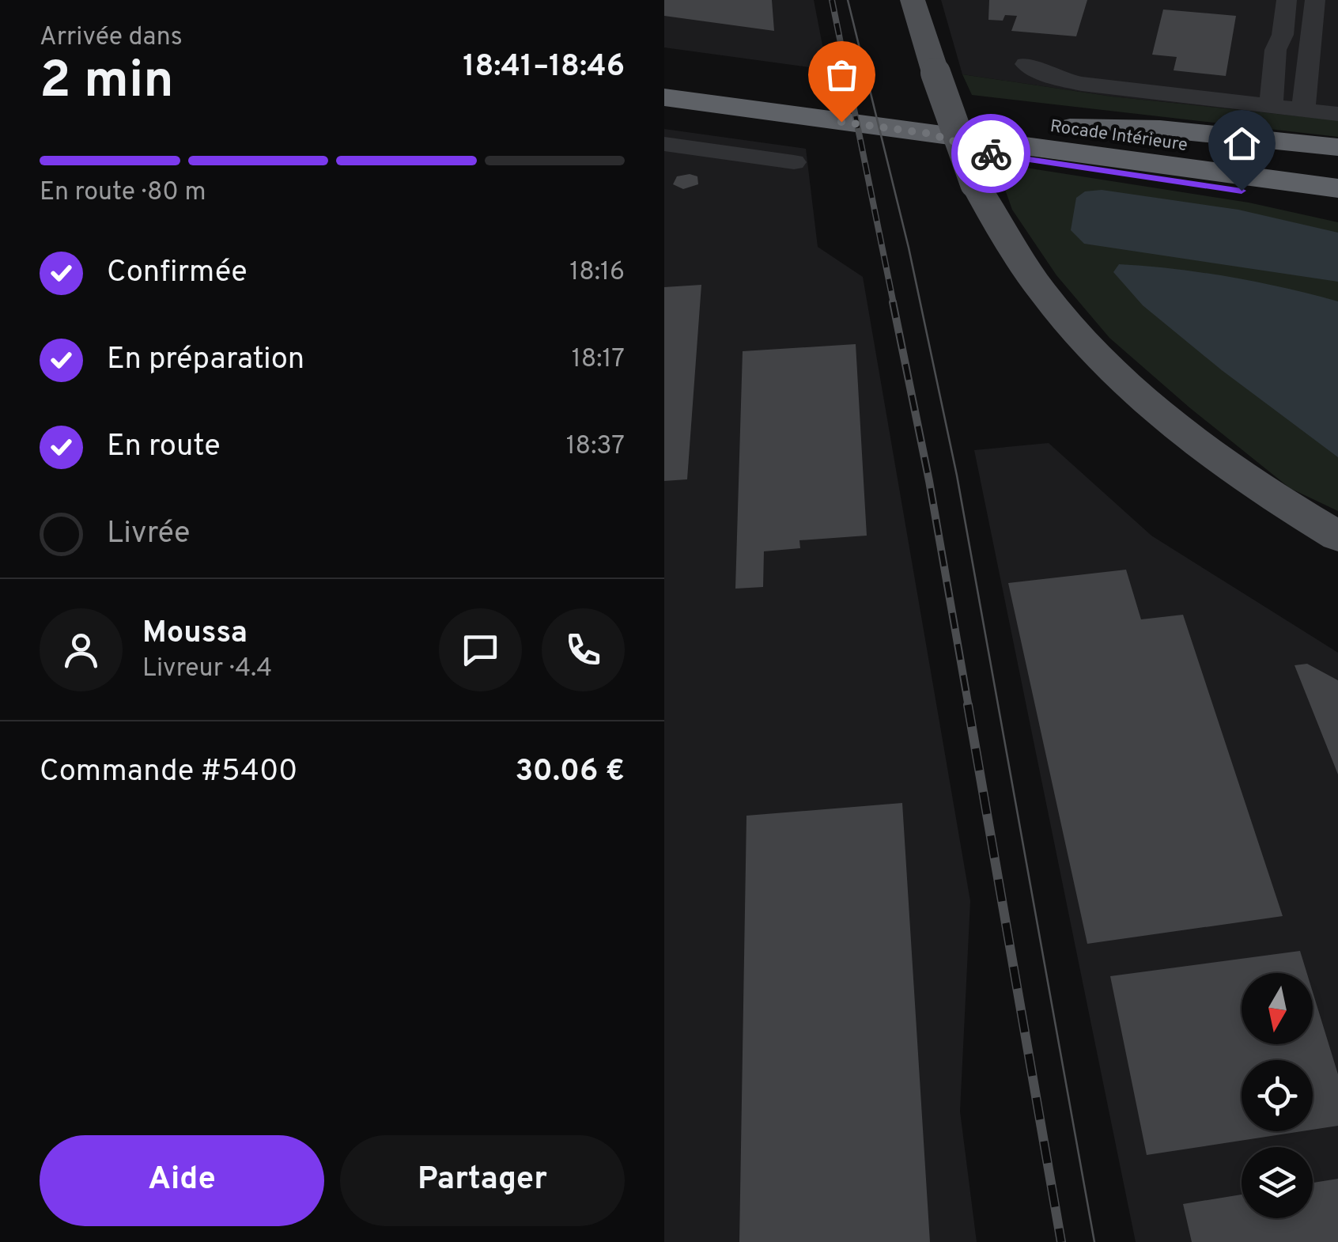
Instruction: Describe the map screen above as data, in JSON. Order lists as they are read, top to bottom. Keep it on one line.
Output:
{"streets":{"highway":["Rocade Intérieure"]},"north":"bottom","page":{"heading":["2 min","Arrivée dans","18:41–18:46"],"panel":["Moussa","Livreur · 4.4","Commande #5400","30.06 €"],"bar":"En route · 80 m","list":[["Confirmée","18:16"],["En préparation","18:17"],["En route","18:37"],"Livrée"],"buttons":["Aide","Partager"]}}
